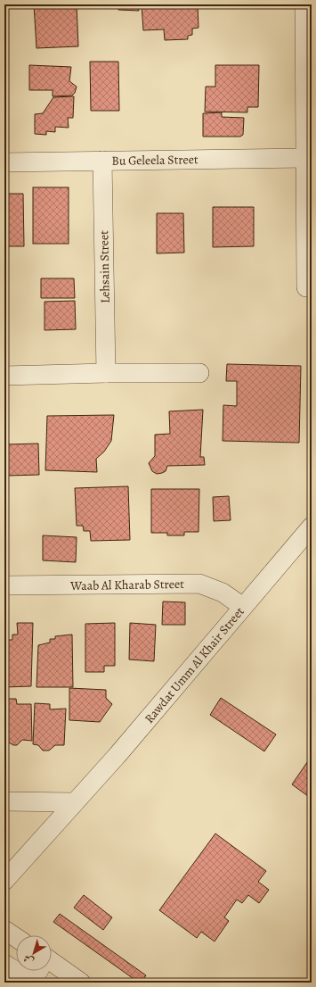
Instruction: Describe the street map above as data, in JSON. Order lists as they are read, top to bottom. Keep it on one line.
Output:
{"streets":{"street":["Bu Geleela Street","Lehsain Street","Waab Al Kharab Street","Rawdat Umm Al Khair Street"]},"crossings":[["Bu Geleela Street","Lehsain Street"],["Waab Al Kharab Street","Rawdat Umm Al Khair Street"]],"north":"bottom left"}
